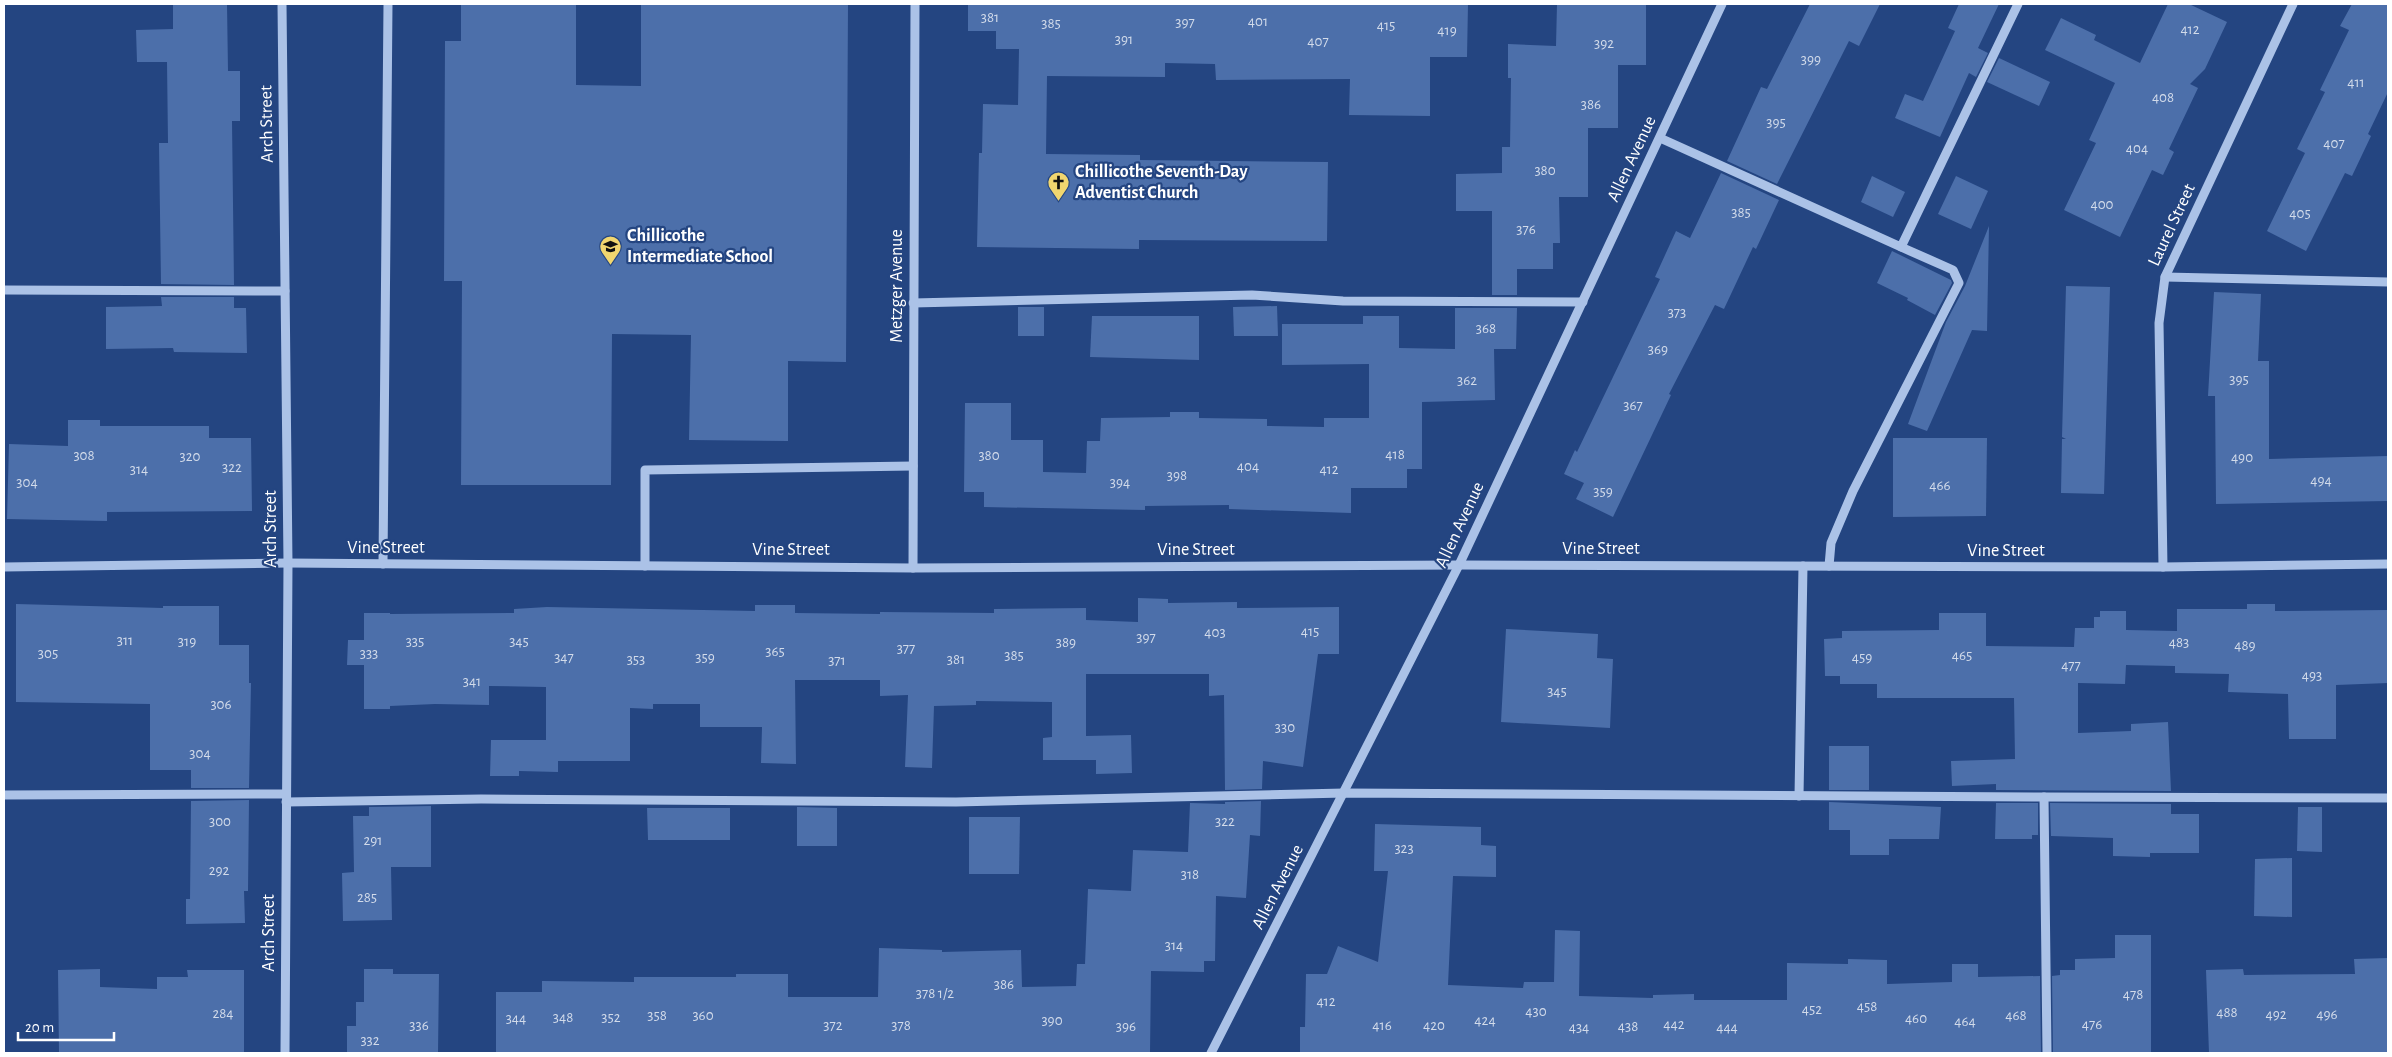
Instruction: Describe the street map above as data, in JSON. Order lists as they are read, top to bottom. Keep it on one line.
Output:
{"streets":{"street":["Arch Street","Allen Avenue","Laurel Street","Metzger Avenue","Vine Street"]},"crossings":[["Arch Street","Vine Street"],["Allen Avenue","Vine Street"],["Laurel Street","Vine Street"],["Metzger Avenue","Vine Street"]],"places":{"church":["Chillicothe Seventh-Day Adventist Church"],"school or university":["Chillicothe Intermediate School"]},"house_numbers":["381","401","397","385","415","412","419","391","407","392","399","411","408","386","395","407","404","380","400","385","405","376","373","368","369","395","362","367","418","308","380","320","490","404","322","314","412","398","494","304","394","466","359","415","403","397","311","319","335","345","389","483","489","377","365","305","333","385","465","347","359","459","353","381","371","477","493","341","345","306","330","304","300","322","291","323","292","318","285","314","386","378 1/2","478","412","458","452","430","488","284","492","496","358","360","468","348","352","344","460","390","424","464","442","476","336","372","378","416","420","396","438","434","444","332"],"scale_bar":"20 m"}
